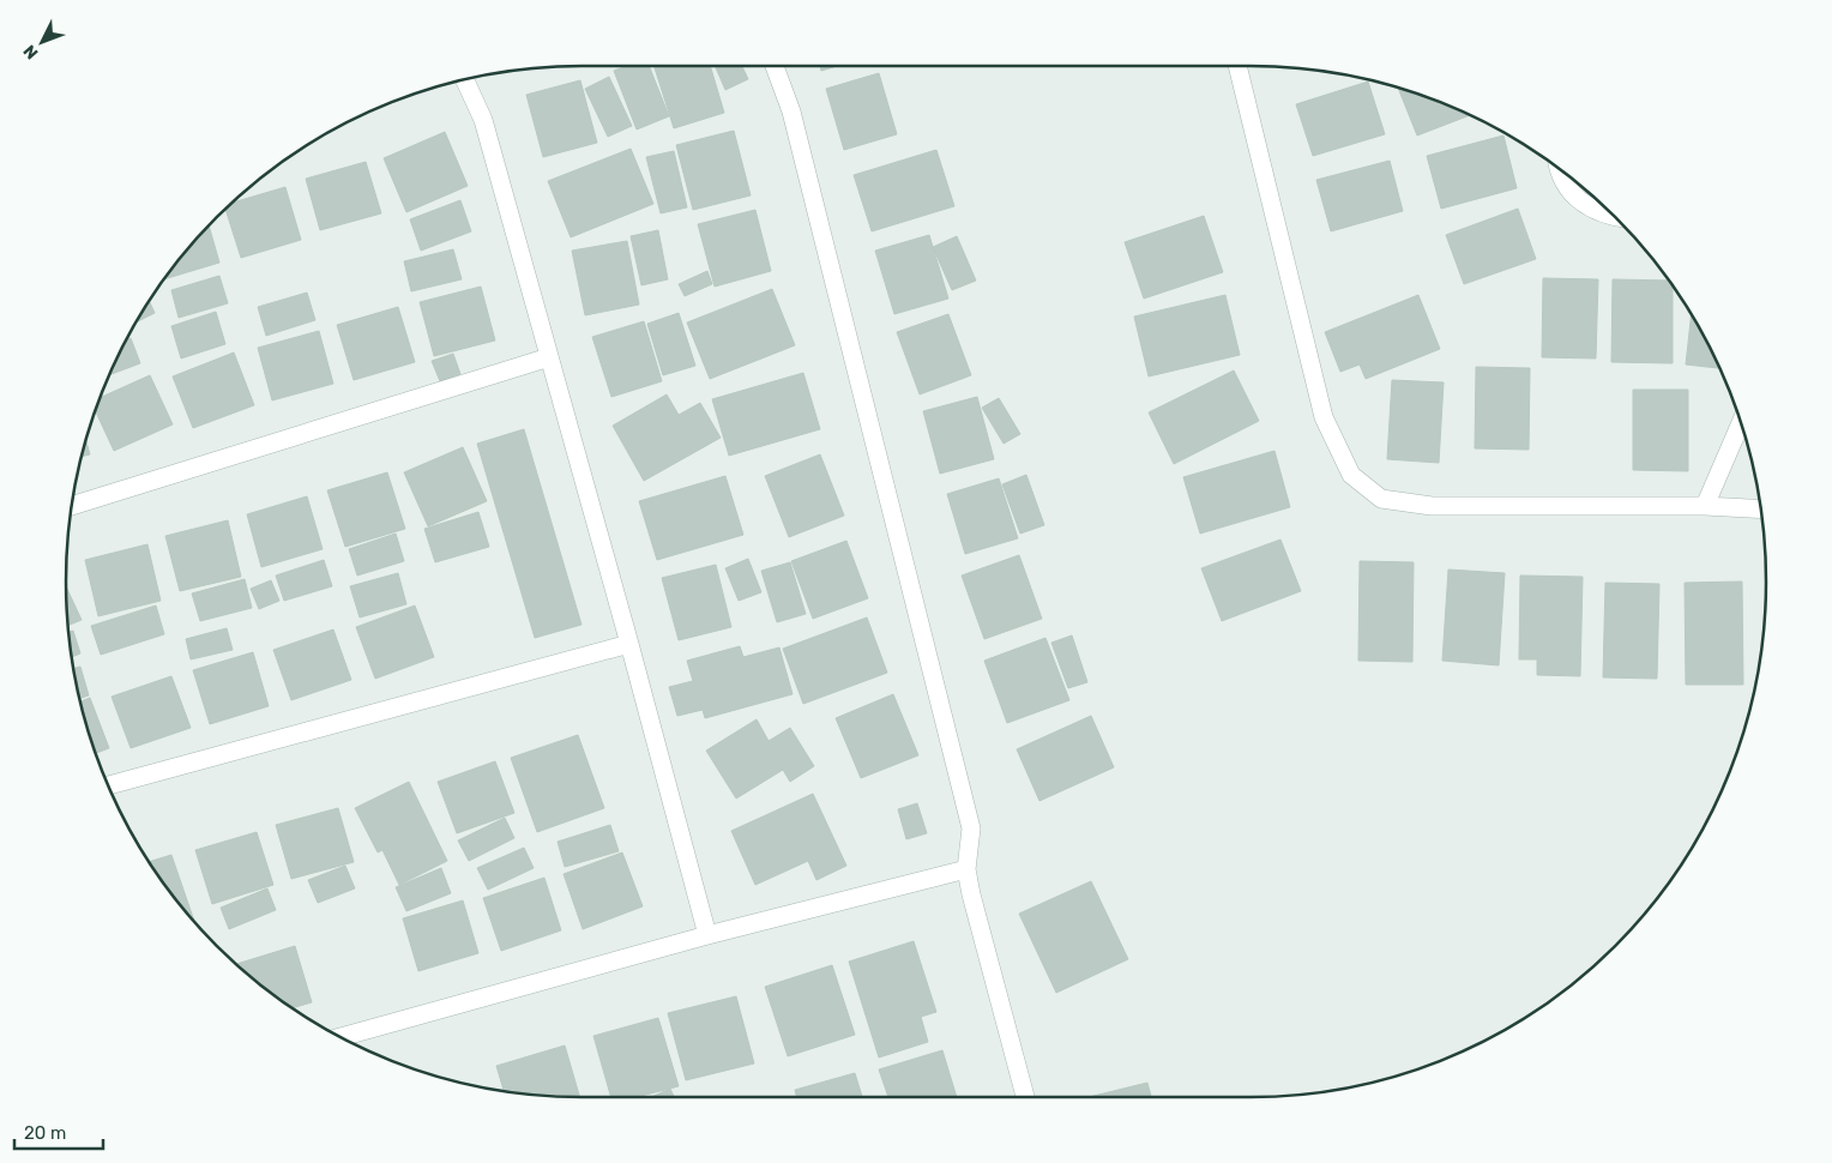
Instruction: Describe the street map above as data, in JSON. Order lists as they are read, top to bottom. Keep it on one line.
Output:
{"scale_bar":"20 m","north":"bottom left"}
